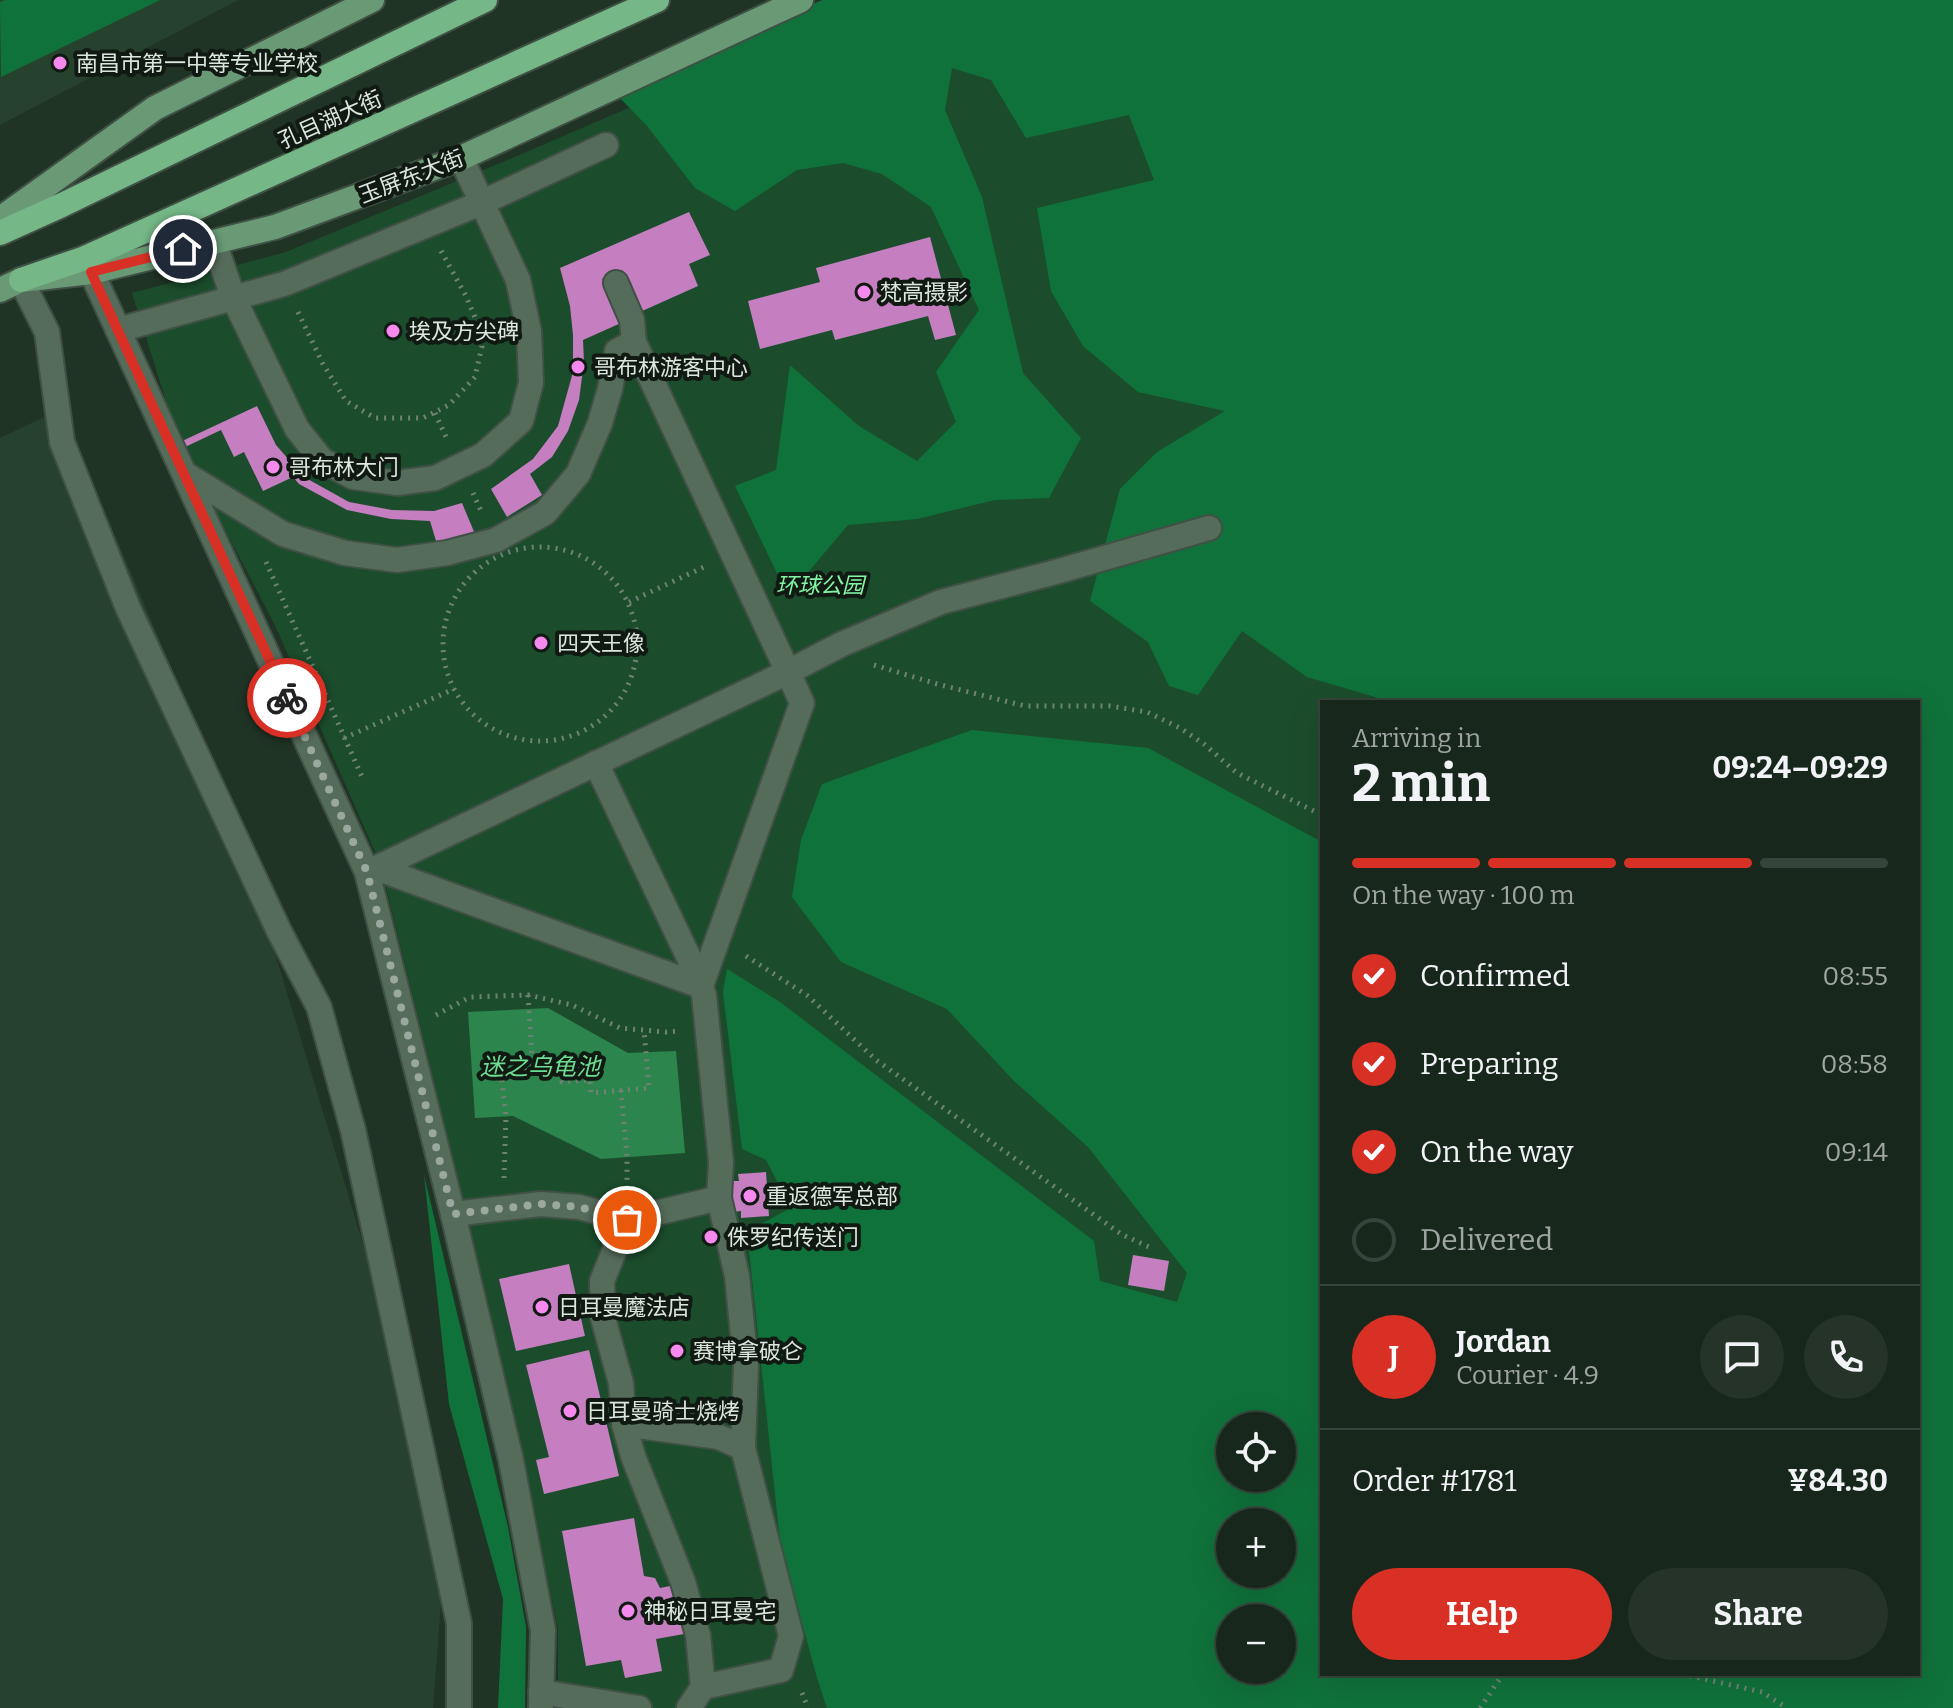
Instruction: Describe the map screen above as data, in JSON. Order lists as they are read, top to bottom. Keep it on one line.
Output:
{"streets":{"highway":["孔目湖大街"],"main road":["玉屏东大街"]},"crossings":[["孔目湖大街","玉屏东大街"]],"water":["迷之乌龟池"],"parks":["环球公园"],"places":["南昌市第一中等专业学校","梵高摄影","埃及方尖碑","哥布林游客中心","哥布林大门","四天王像","重返德军总部","侏罗纪传送门","日耳曼魔法店","赛博拿破仑","日耳曼骑士烧烤","神秘日耳曼宅"],"page":{"heading":["2 min","Arriving in","09:24–09:29"],"panel":["Jordan","Courier · 4.9","Order #1781","¥84.30"],"bar":"On the way · 100 m","list":[["Confirmed","08:55"],["Preparing","08:58"],["On the way","09:14"],"Delivered"],"round":"J","map_buttons":["+","−"],"buttons":["Help","Share"]}}
